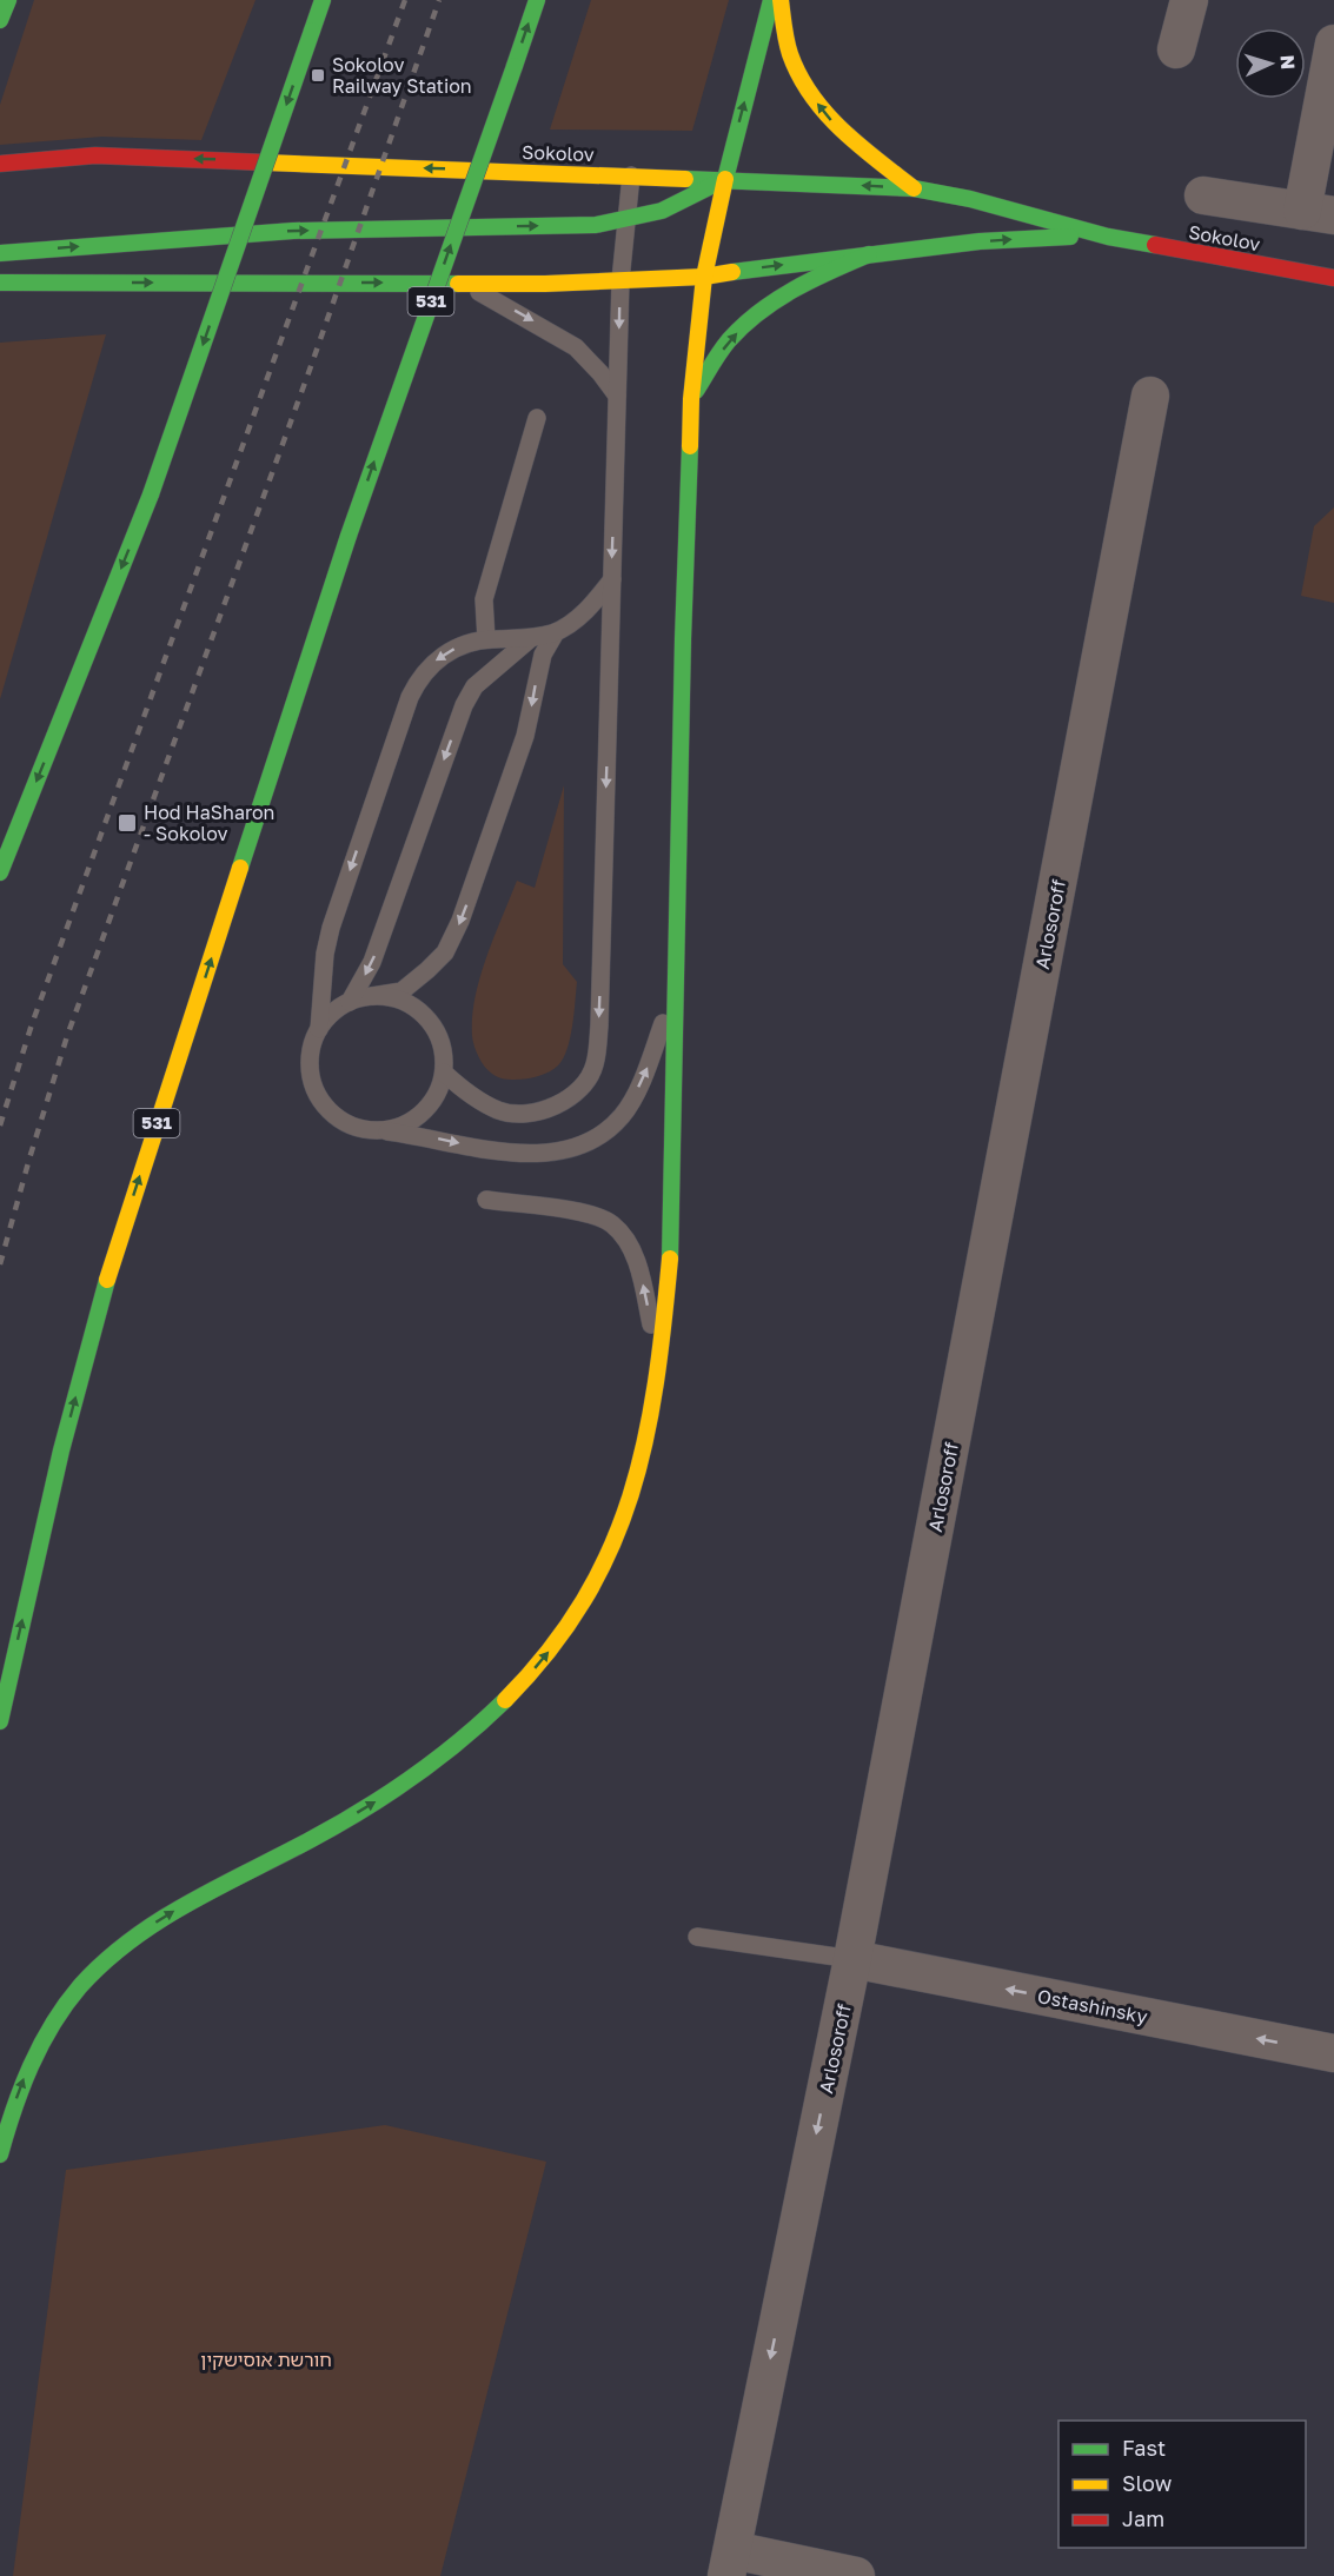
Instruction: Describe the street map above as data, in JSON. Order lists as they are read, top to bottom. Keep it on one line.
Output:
{"streets":{"main road":["Sokolov","531"],"street":["Arlosoroff","Ostashinsky"]},"crossings":[["Arlosoroff","Ostashinsky"]],"one_way":["Ostashinsky"],"parks":["חורשת אוסישקין"],"places":{"transit":["Sokolov Railway Station","Hod HaSharon - Sokolov"]},"legend":["Fast","Slow","Jam"],"north":"right"}
